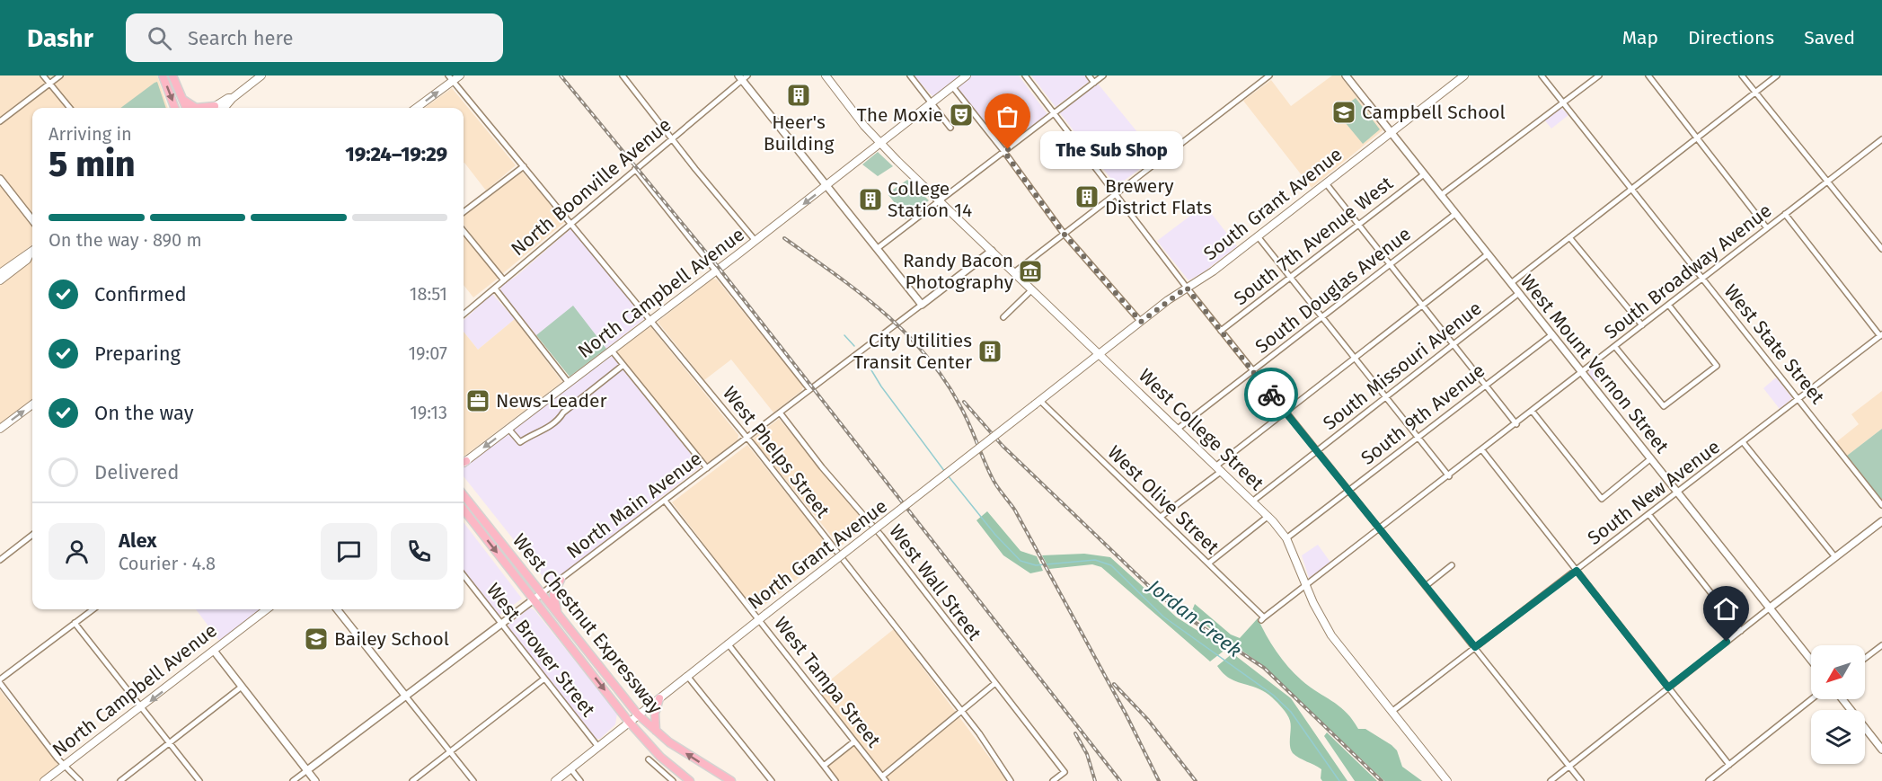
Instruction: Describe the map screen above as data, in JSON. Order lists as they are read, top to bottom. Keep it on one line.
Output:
{"streets":{"main road":["South Grant Avenue","North Campbell Avenue","West College Street","North Grant Avenue","West Chestnut Expressway"],"street":["North Boonville Avenue","South 7th Avenue West","South Broadway Avenue","South Douglas Avenue","West State Street","West Mount Vernon Street","South Missouri Avenue","South 9th Avenue","West Phelps Street","South New Avenue","West Olive Street","North Main Avenue","West Wall Street","West Brower Street","West Tampa Street"]},"crossings":[["North Boonville Avenue","West Phelps Street"],["South Grant Avenue","West Mount Vernon Street"],["South Grant Avenue","West College Street"],["South Grant Avenue","North Grant Avenue"],["South 7th Avenue West","West Mount Vernon Street"],["South Broadway Avenue","West State Street"],["South Broadway Avenue","West Mount Vernon Street"],["South Broadway Avenue","West College Street"],["South Broadway Avenue","West Olive Street"],["South Douglas Avenue","West Mount Vernon Street"],["South Douglas Avenue","West College Street"],["North Campbell Avenue","West College Street"],["North Campbell Avenue","West Phelps Street"],["West State Street","South New Avenue"],["West Mount Vernon Street","South Missouri Avenue"],["West Mount Vernon Street","South 9th Avenue"],["West Mount Vernon Street","South New Avenue"],["South Missouri Avenue","West College Street"],["South 9th Avenue","West College Street"],["West College Street","South New Avenue"],["West College Street","North Main Avenue"],["West College Street","North Grant Avenue"],["West Phelps Street","North Main Avenue"],["West Olive Street","North Grant Avenue"],["North Main Avenue","West Wall Street"],["North Main Avenue","West Chestnut Expressway"],["North Main Avenue","West Brower Street"],["North Main Avenue","West Tampa Street"],["North Grant Avenue","West Chestnut Expressway"],["North Grant Avenue","West Brower Street"],["North Grant Avenue","West Tampa Street"]],"water":["Jordan Creek"],"places":{"building":["Heer's Building","Brewery District Flats","College Station 14","City Utilities Transit Center"],"school or university":["Campbell School","Bailey School"],"theatre":["The Moxie"],"other":["The Sub Shop"],"museum":["Randy Bacon Photography"],"office":["News-Leader"]},"north":"bottom left","page":{"header":"Dashr","search":"Search here","nav":["Map","Directions","Saved"],"heading":["5 min","Arriving in","19:24–19:29"],"panel":["Alex","Courier · 4.8"],"bubble":"The Sub Shop","bar":"On the way · 890 m","list":[["Confirmed","18:51"],["Preparing","19:07"],["On the way","19:13"],"Delivered"]}}
